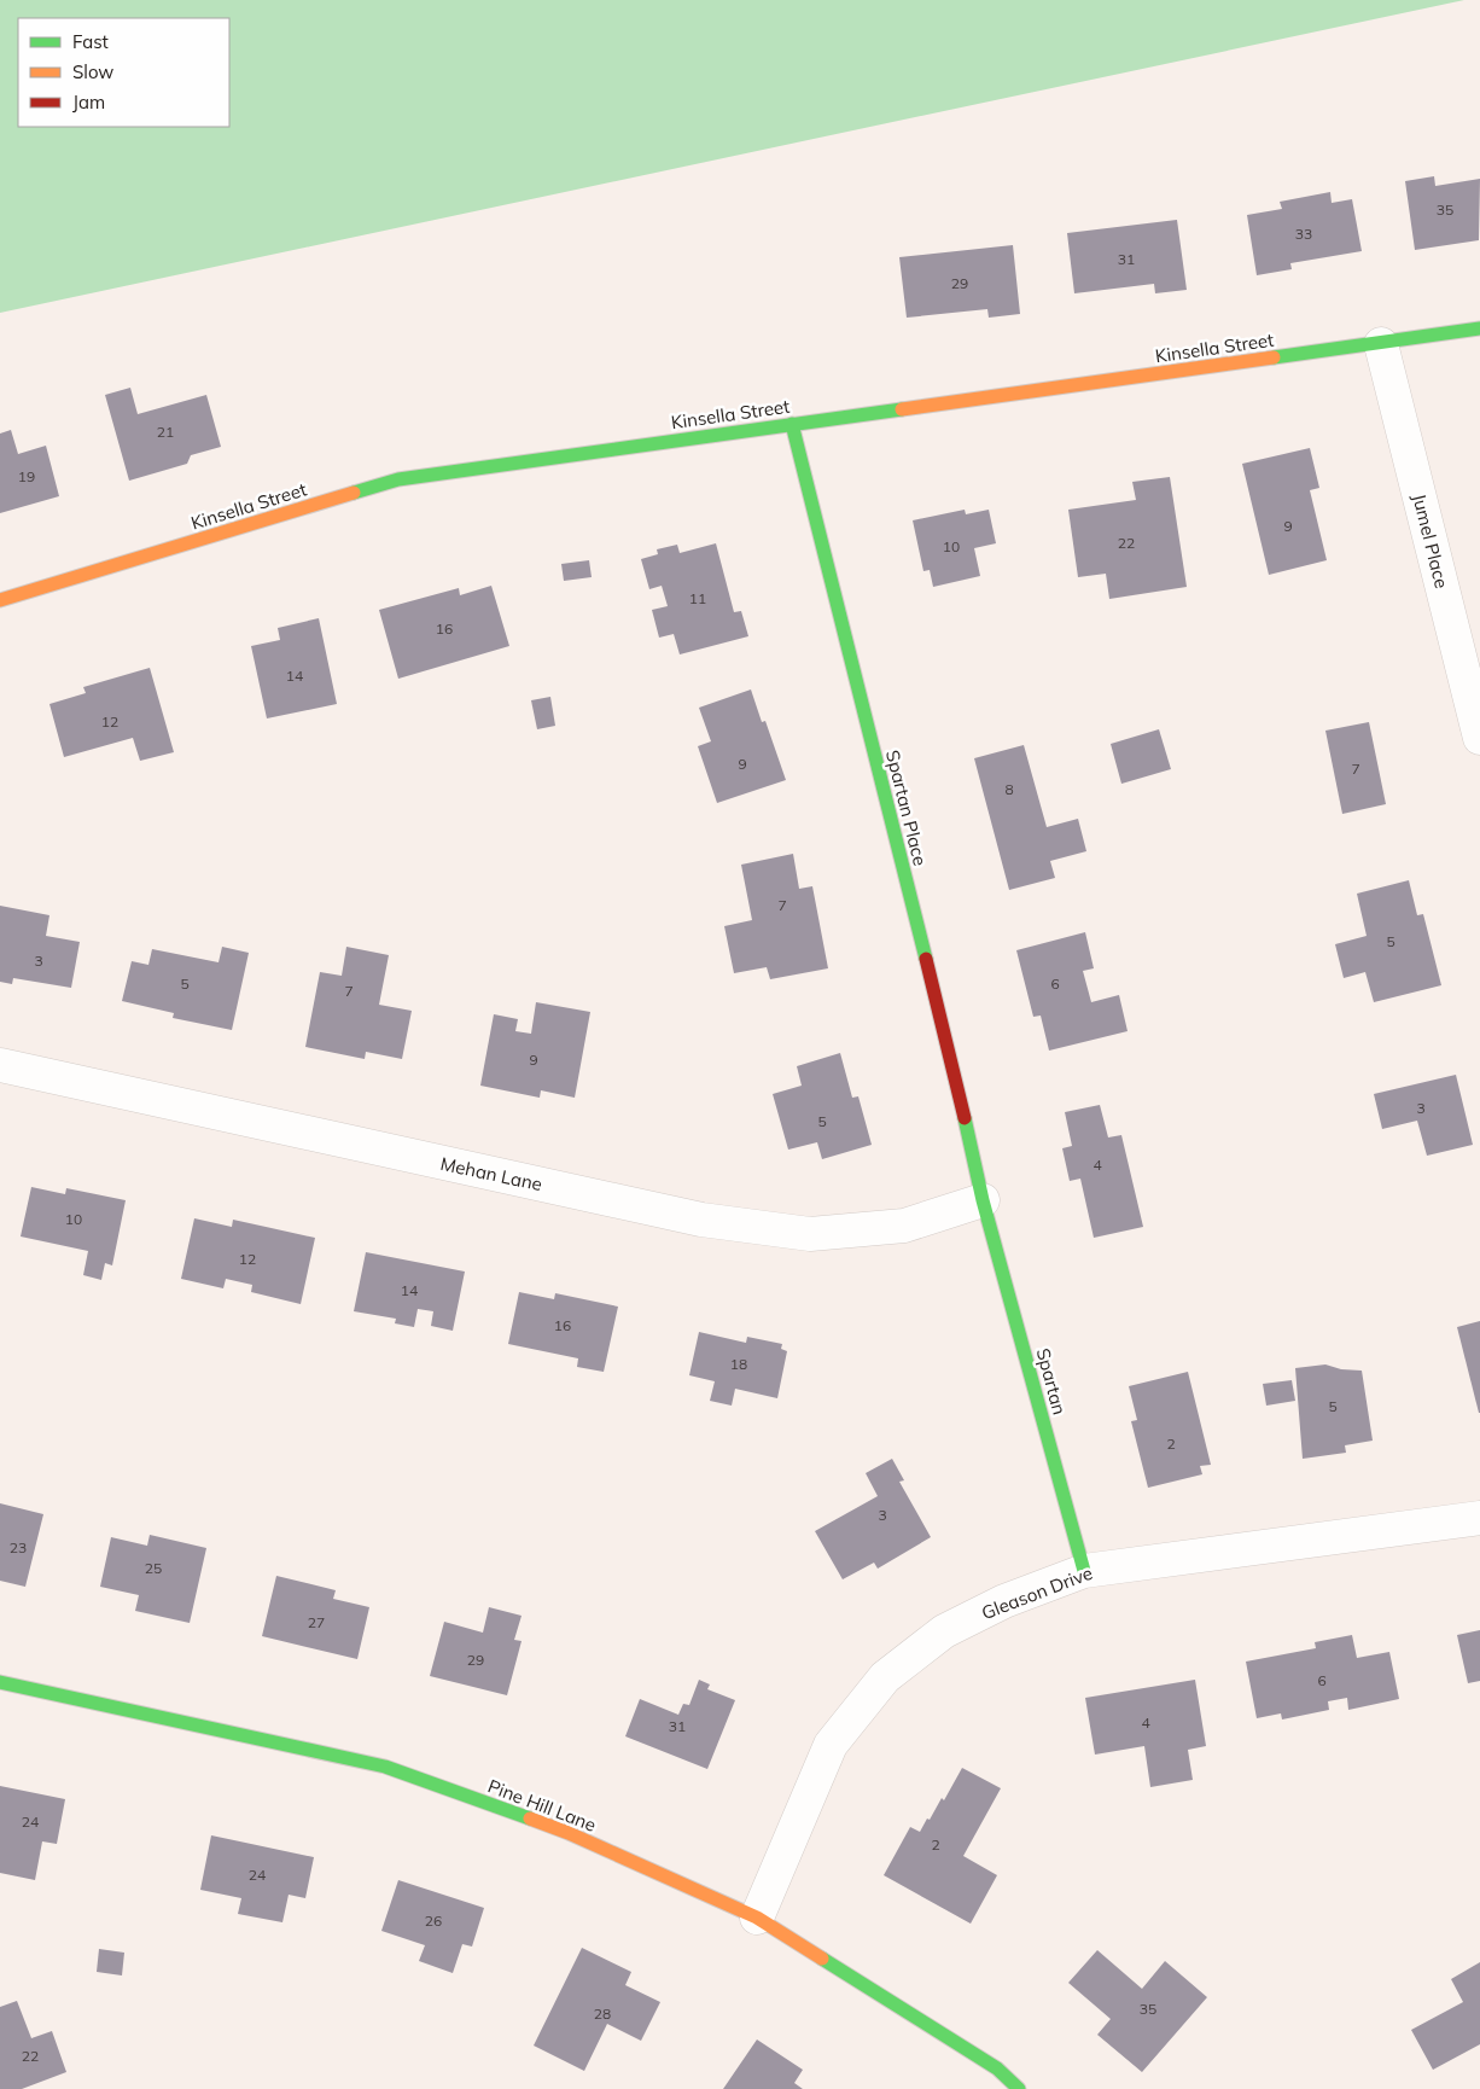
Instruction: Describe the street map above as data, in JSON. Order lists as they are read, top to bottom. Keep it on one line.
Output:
{"streets":{"street":["Kinsella Street","Jumel Place","Spartan Place","Mehan Lane","Spartan","Gleason Drive","Pine Hill Lane"]},"crossings":[["Kinsella Street","Jumel Place"],["Kinsella Street","Spartan Place"],["Spartan Place","Mehan Lane"],["Spartan Place","Spartan"],["Mehan Lane","Spartan"],["Spartan","Gleason Drive"],["Gleason Drive","Pine Hill Lane"]],"house_numbers":["35","33","31","29","21","19","9","22","10","11","16","14","12","9","7","8","7","5","3","5","6","7","9","3","5","4","10","12","14","16","18","5","2","3","23","25","27","29","6","4","31","24","2","24","26","35","28","22"],"legend":["Fast","Slow","Jam"]}
